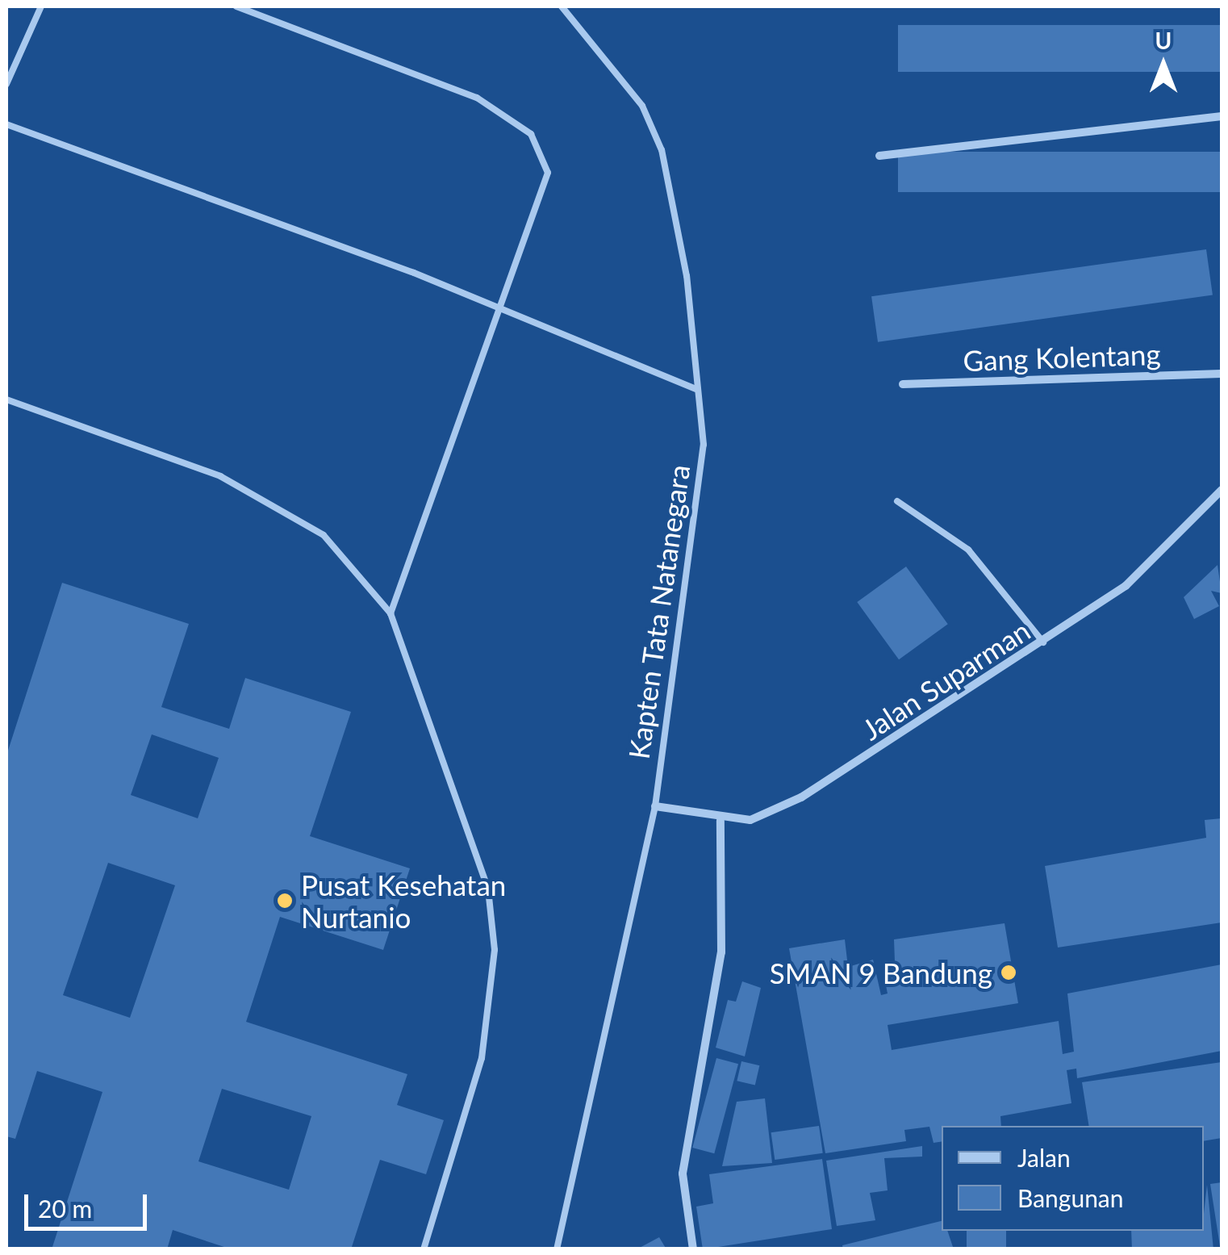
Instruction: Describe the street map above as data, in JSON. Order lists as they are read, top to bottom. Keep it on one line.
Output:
{"streets":{"street":["Gang Kolentang","Jalan Suparman"],"lane":["Kapten Tata Natanegara"]},"crossings":[["Kapten Tata Natanegara","Jalan Suparman"]],"places":["Pusat Kesehatan Nurtanio","SMAN 9 Bandung"],"legend":["Jalan","Bangunan"],"scale_bar":"20 m","north":"top"}
